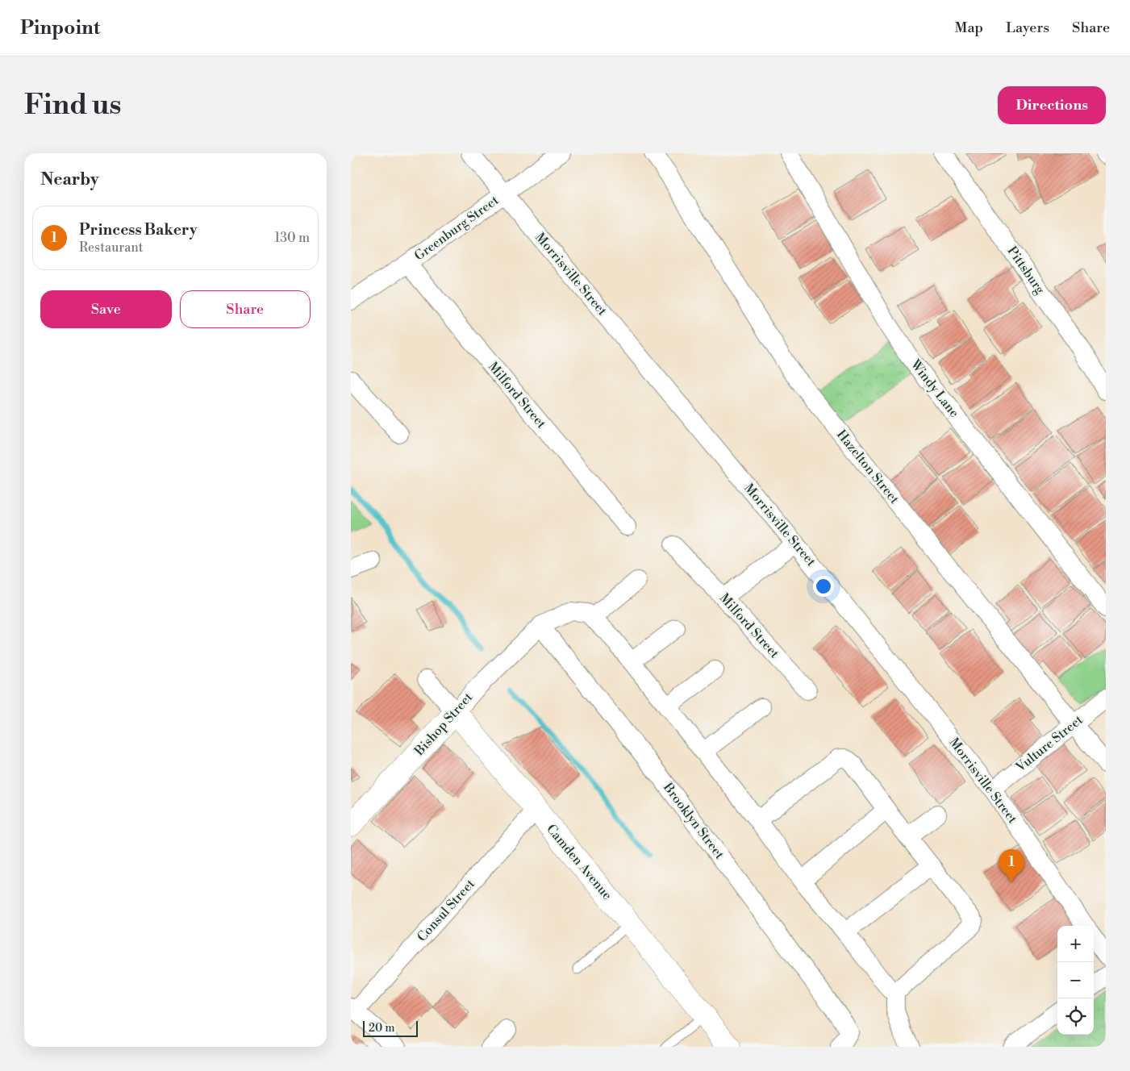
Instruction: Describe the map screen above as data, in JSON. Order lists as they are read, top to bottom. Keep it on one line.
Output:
{"streets":{"street":["Greenburg Street","Pittsburg","Morrisville Street","Windy Lane","Milford Street","Hazelton Street","Bishop Street","Vulture Street","Brooklyn Street","Camden Avenue","Consul Street"]},"crossings":[["Greenburg Street","Morrisville Street"],["Greenburg Street","Milford Street"],["Morrisville Street","Vulture Street"],["Hazelton Street","Vulture Street"],["Bishop Street","Brooklyn Street"],["Bishop Street","Camden Avenue"],["Camden Avenue","Consul Street"]],"scale_bar":"20 m","page":{"header":"Pinpoint","nav":["Map","Layers","Share"],"buttons":["Directions",["Save","Share"]],"title":"Find us","heading":"Nearby","list":[{"mark":"1","name":"Princess Bakery","note":"Restaurant","value":"130 m"}],"pins":"1","map_buttons":["+","−"],"scale":"20 m"}}
